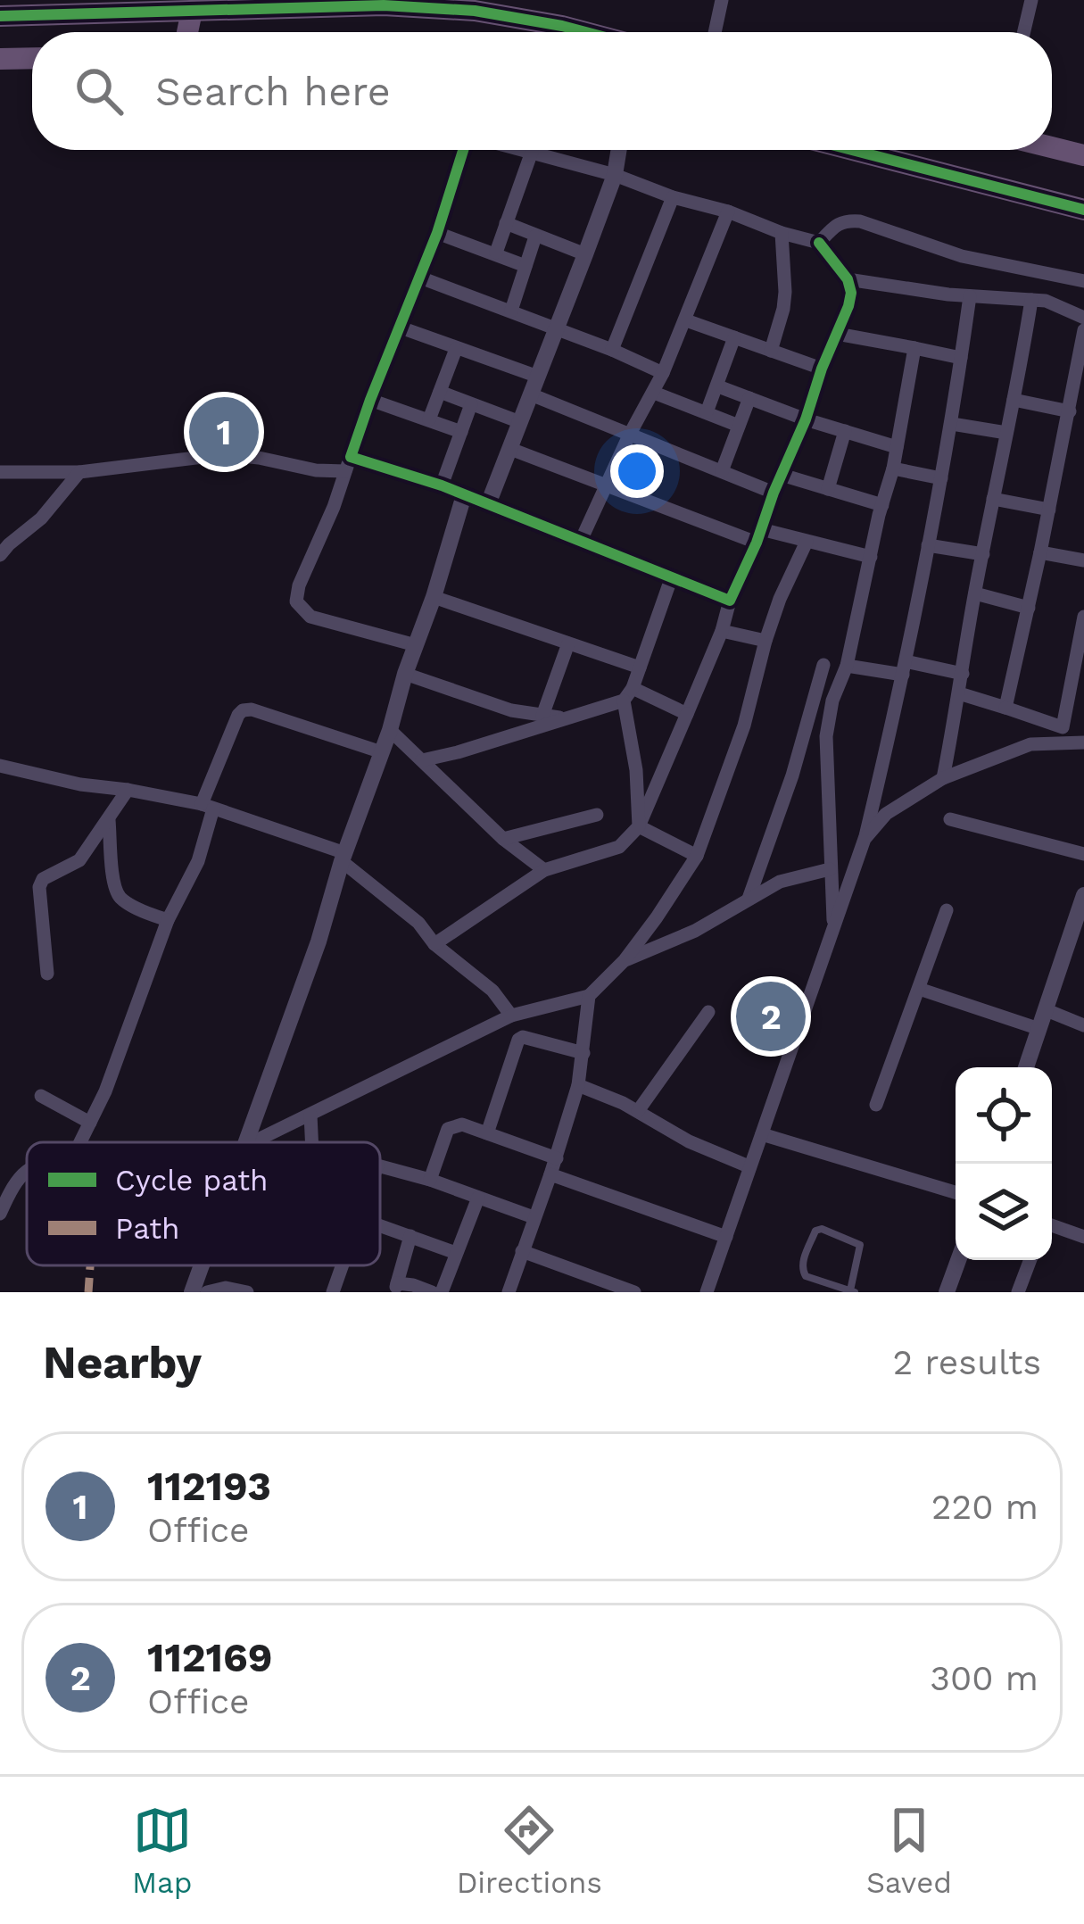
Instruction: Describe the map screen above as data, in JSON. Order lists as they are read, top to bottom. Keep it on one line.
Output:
{"legend":["Cycle path","Path"],"page":{"search":"Search here","pins":["1","2"],"heading":["Nearby","2 results"],"list":[{"mark":"1","name":"112193","note":"Office","value":"220 m"},{"mark":"2","name":"112169","note":"Office","value":"300 m"}],"nav":["Map","Directions","Saved"]}}
